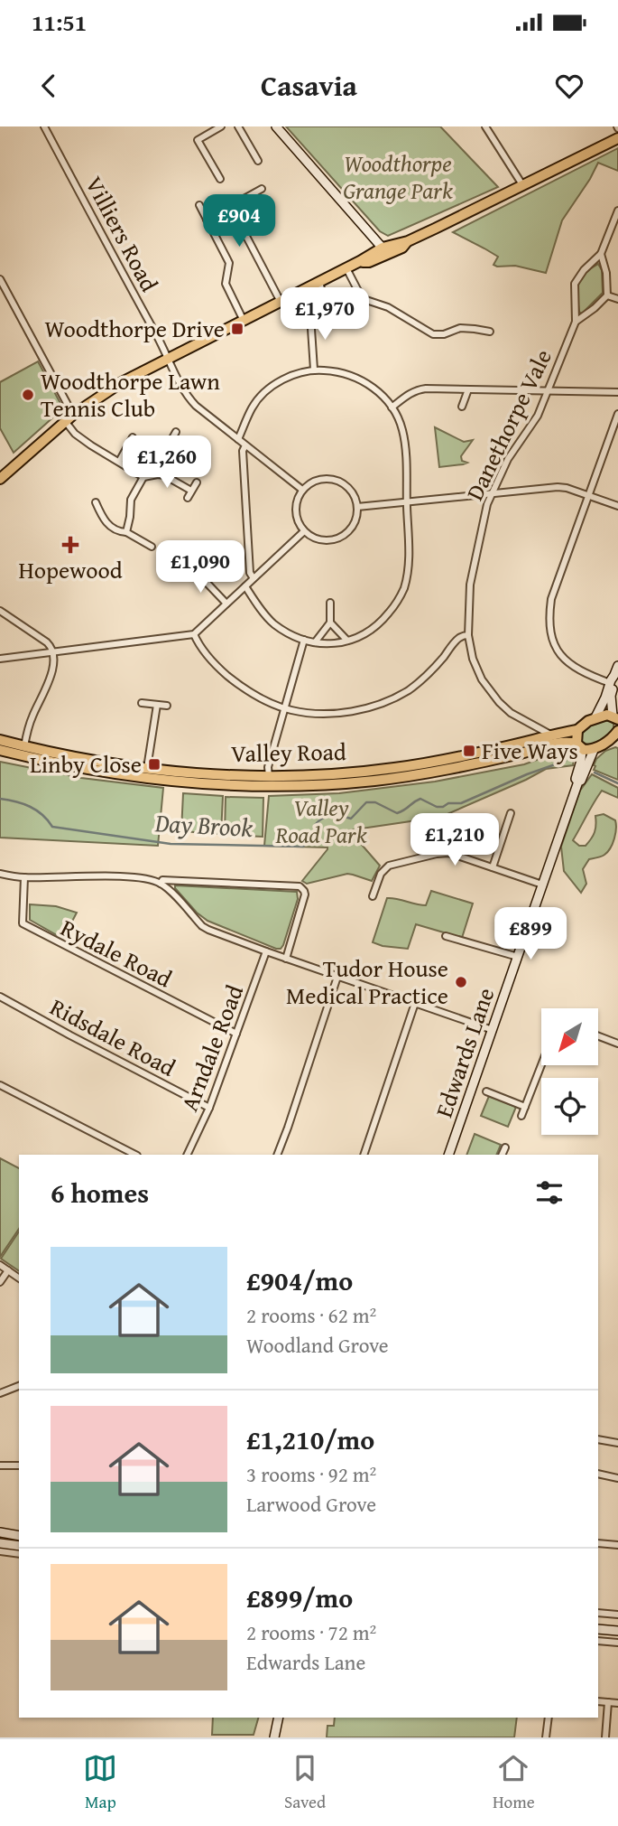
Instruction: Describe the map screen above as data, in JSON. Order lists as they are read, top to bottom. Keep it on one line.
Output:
{"streets":{"highway":["Valley Road"],"street":["Villiers Road","Danethorpe Vale","Rydale Road","Ridsdale Road","Arndale Road","Edwards Lane"]},"crossings":[["Danethorpe Vale","Valley Road"],["Valley Road","Edwards Lane"],["Rydale Road","Arndale Road"],["Ridsdale Road","Arndale Road"]],"water":["Day Brook"],"parks":["Woodthorpe Grange Park","Valley Road Park"],"places":{"transit":["Woodthorpe Drive","Five Ways","Linby Close"],"other":["Woodthorpe Lawn Tennis Club","Tudor House Medical Practice"],"health":["Hopewood"]},"north":"bottom left","page":{"status":"11:51","header":"Casavia","price":["£904","£1,970","£1,260","£1,090","£1,210","£899"],"heading":"6 homes","list":[{"name":"£904/mo","note":"2 rooms · 62 m² · Woodland Grove"},{"name":"£1,210/mo","note":"3 rooms · 92 m² · Larwood Grove"},{"name":"£899/mo","note":"2 rooms · 72 m² · Edwards Lane"}],"tabs":["Map","Saved","Home"]}}
